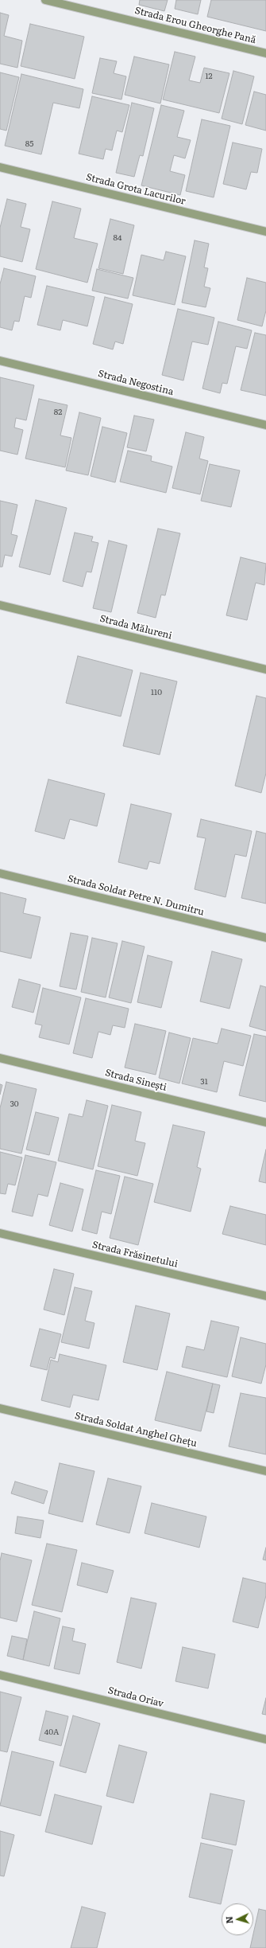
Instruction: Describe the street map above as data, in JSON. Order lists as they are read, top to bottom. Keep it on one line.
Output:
{"streets":{"street":["Strada Erou Gheorghe Pană","Strada Grota Lacurilor","Strada Negostina","Strada Mălureni","Strada Soldat Petre N. Dumitru","Strada Sinești","Strada Frăsinetului","Strada Soldat Anghel Ghețu","Strada Oriav"]},"house_numbers":["12","85","84","82","110","31","30","40A"],"north":"left"}
